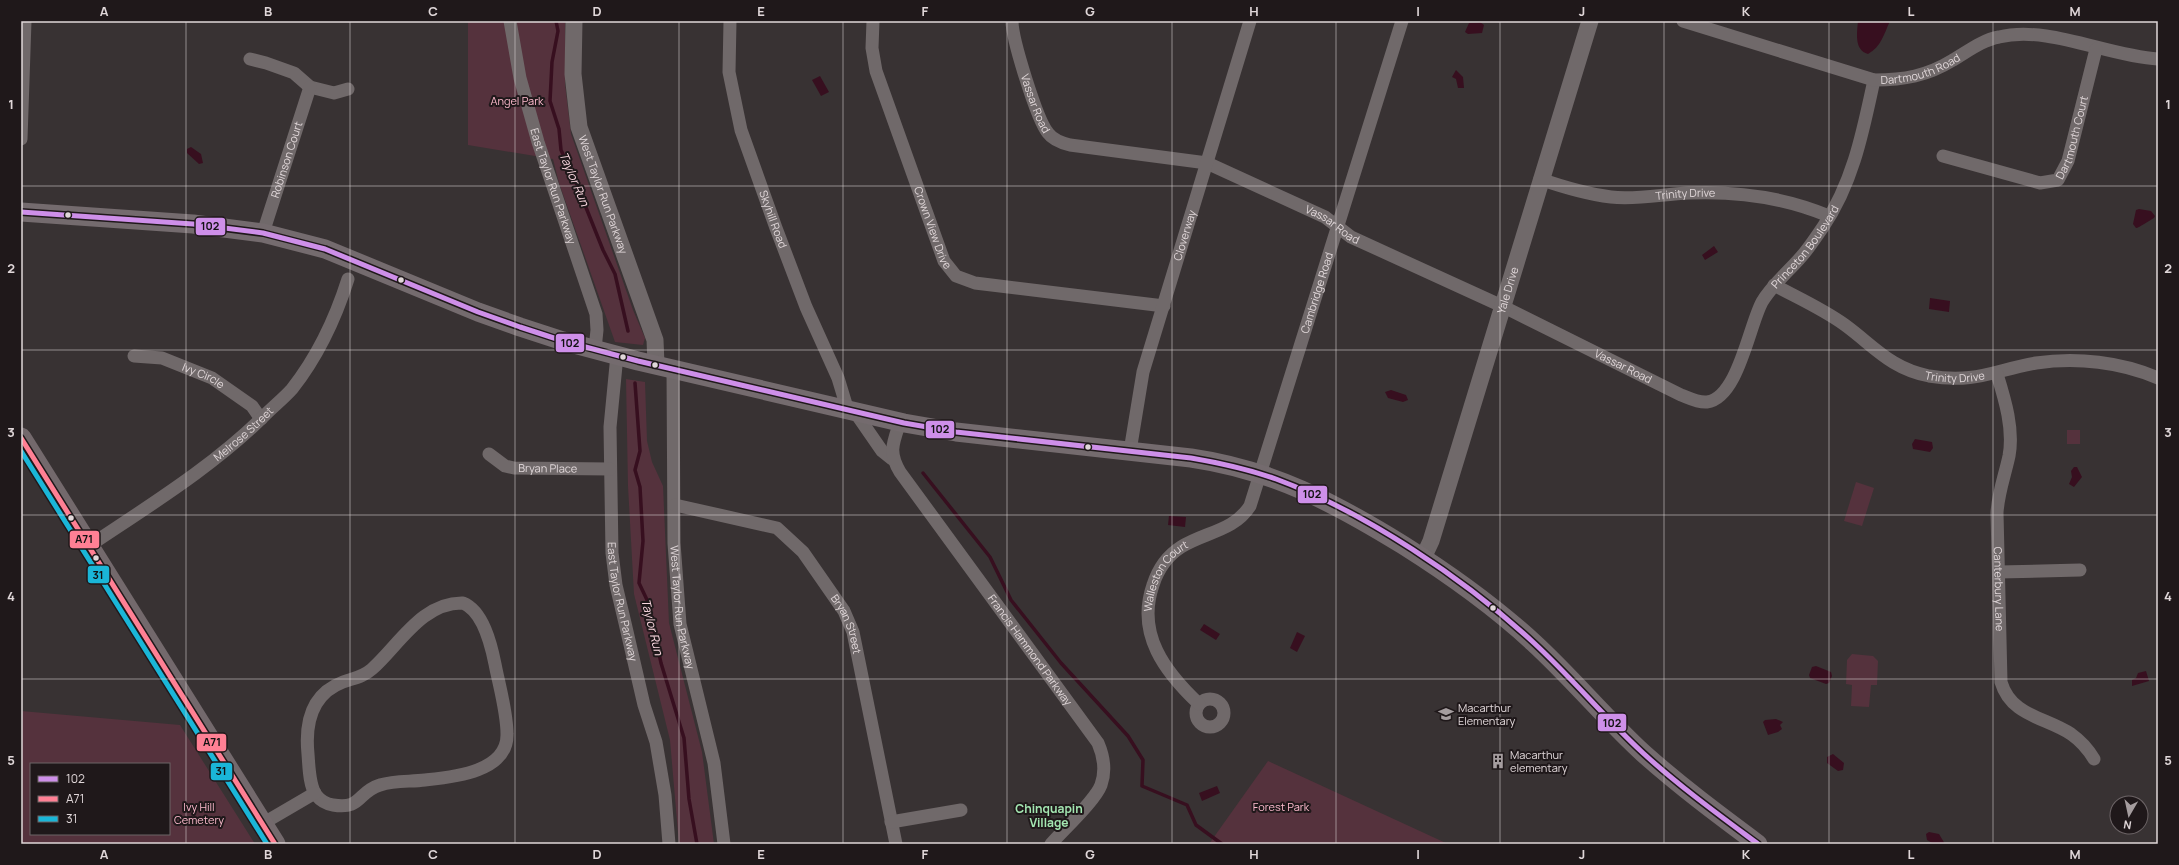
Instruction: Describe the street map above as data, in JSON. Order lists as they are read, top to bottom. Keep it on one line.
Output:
{"streets":{"street":["Dartmouth Road","Vassar Road","Dartmouth Court","Robinson Court","East Taylor Run Parkway","West Taylor Run Parkway","Trinity Drive","Skyhill Road","Crown View Drive","Cloverway","Princeton Boulevard","Yale Drive","Cambridge Road","Ivy Circle","Melrose Street","Bryan Place","Walleston Court","Canterbury Lane","Bryan Street","Francis Hammond Parkway"]},"crossings":[["Dartmouth Road","Dartmouth Court"],["Dartmouth Road","Princeton Boulevard"],["Vassar Road","Cloverway"],["Vassar Road","Princeton Boulevard"],["Vassar Road","Yale Drive"],["Vassar Road","Cambridge Road"],["East Taylor Run Parkway","Bryan Place"],["West Taylor Run Parkway","Bryan Street"],["Trinity Drive","Princeton Boulevard"],["Trinity Drive","Yale Drive"],["Trinity Drive","Canterbury Lane"],["Skyhill Road","Francis Hammond Parkway"],["Crown View Drive","Cloverway"],["Cambridge Road","Walleston Court"],["Ivy Circle","Melrose Street"]],"districts":["Chinquapin Village"],"water":["Taylor Run"],"parks":["Angel Park","Ivy Hill Cemetery","Forest Park"],"places":{"school or university":["Macarthur Elementary"],"building":["Macarthur elementary"]},"lines":["transit line 102","transit line A71","transit line 31"],"legend":["102","A71","31"],"north":"bottom","grid":{"columns":["A","B","C","D","E","F","G","H","I","J","K","L","M"],"rows":["1","2","3","4","5"]}}
